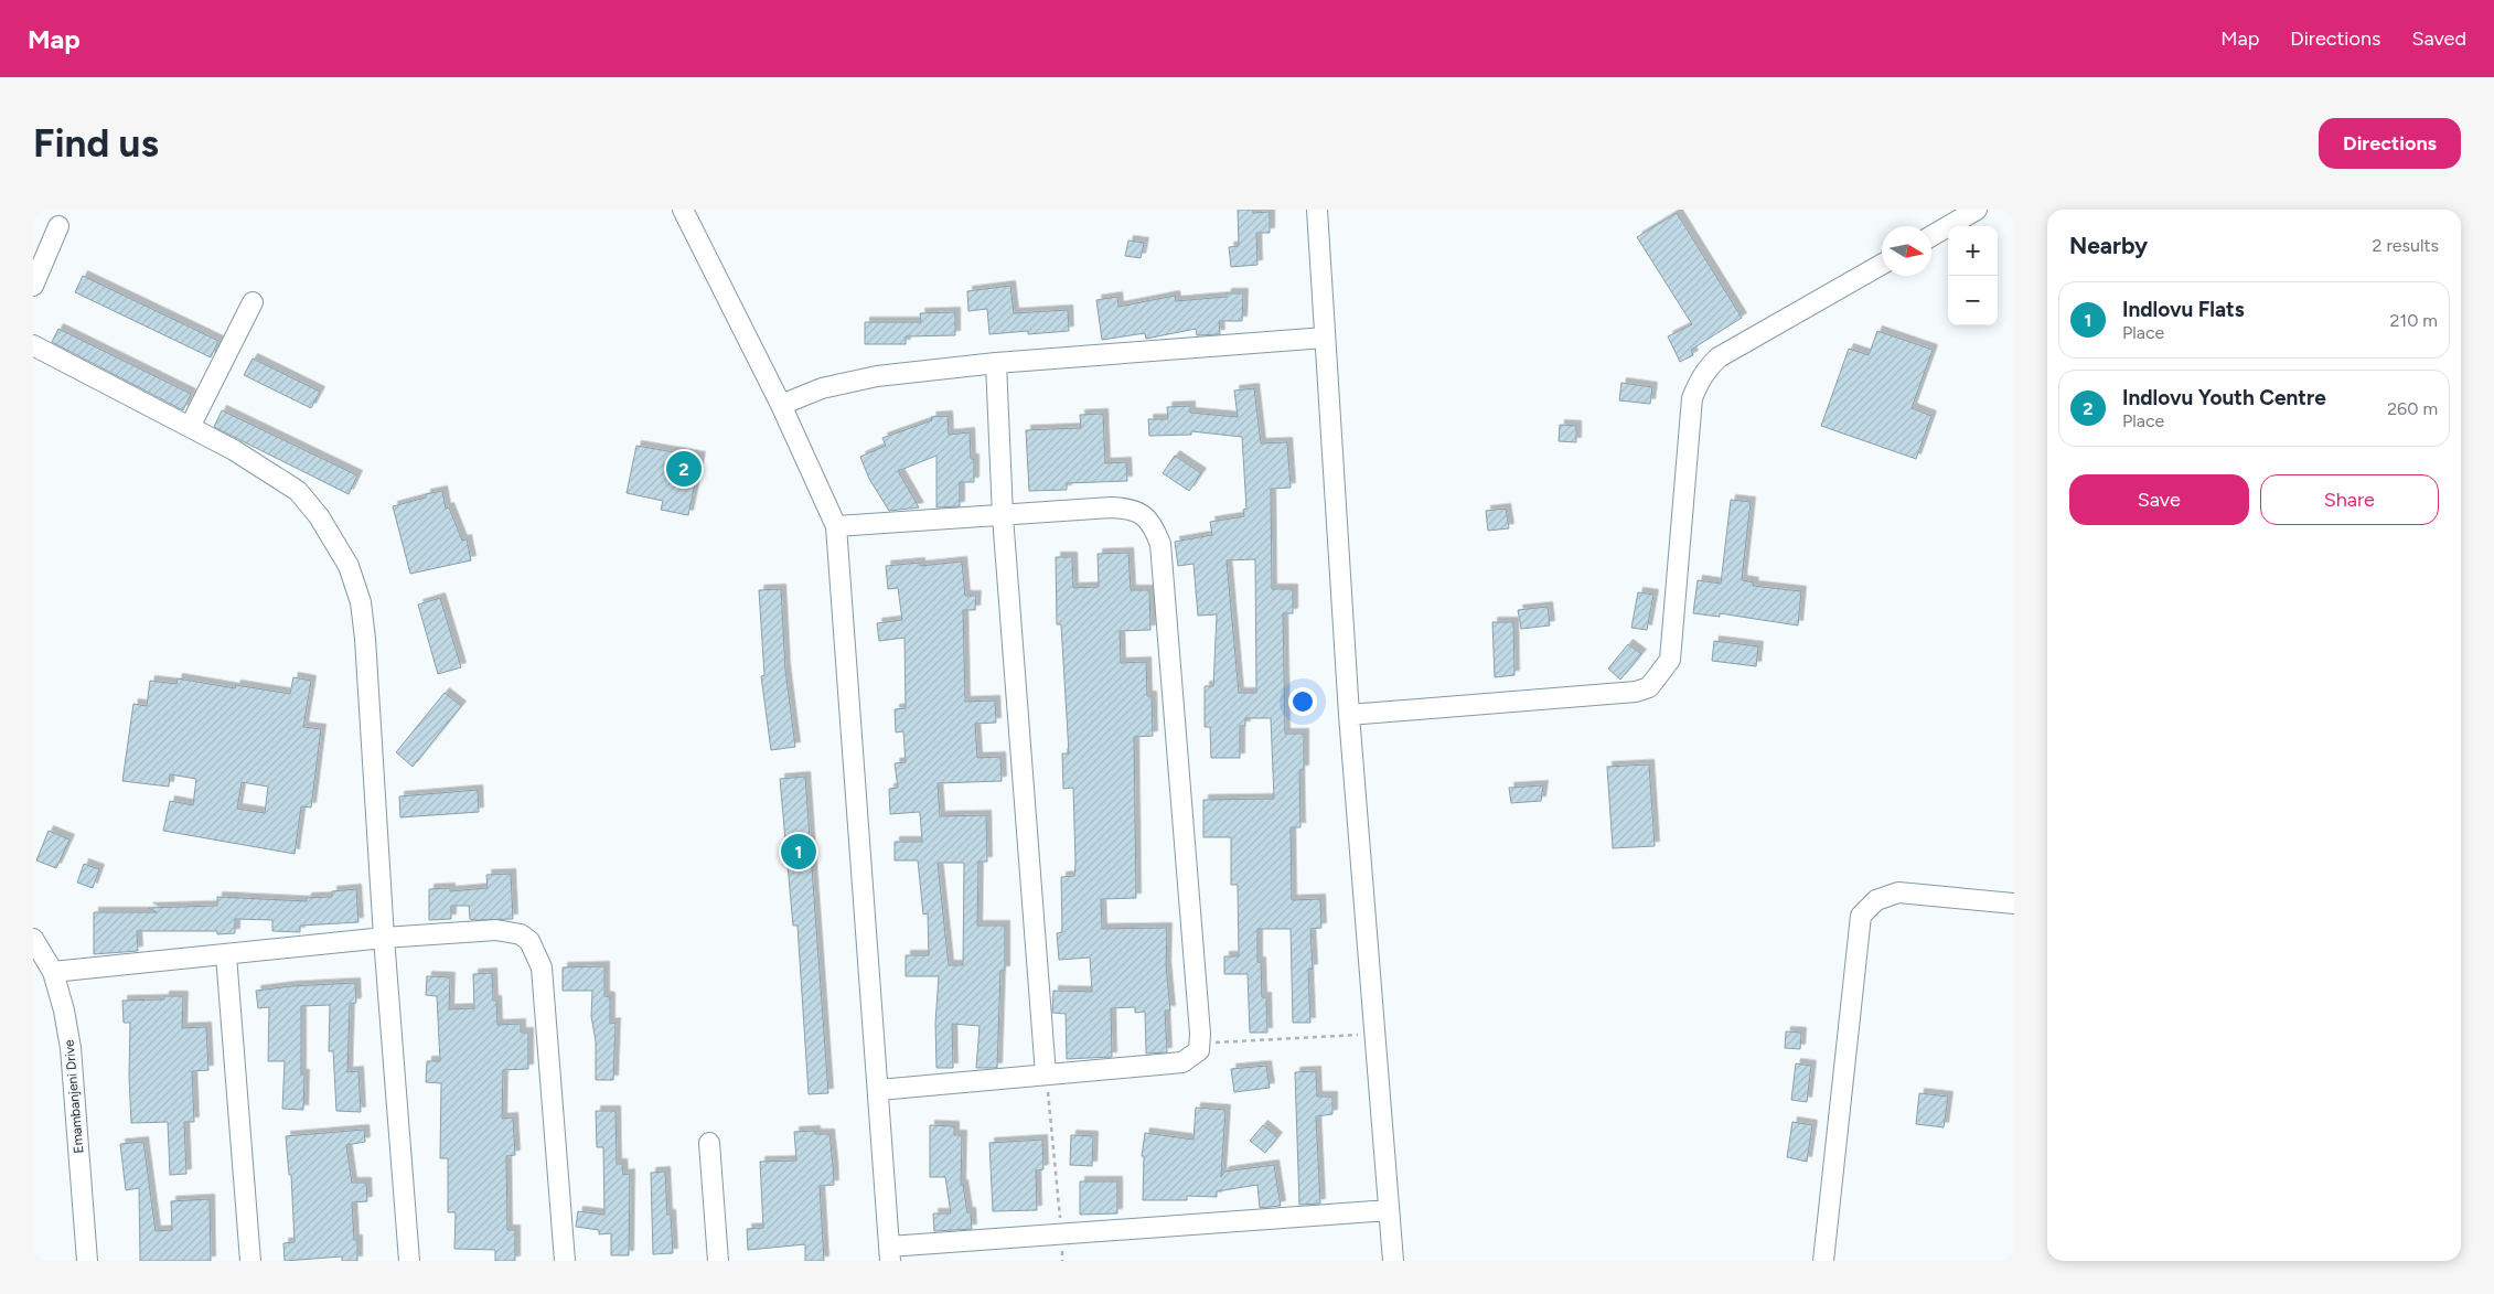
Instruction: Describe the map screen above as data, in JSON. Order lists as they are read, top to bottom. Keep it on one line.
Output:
{"streets":{"street":["Emambanjeni Drive"]},"north":"right","page":{"header":"Map","nav":["Map","Directions","Saved"],"buttons":["Directions",["Save","Share"]],"title":"Find us","heading":["Nearby","2 results"],"map_buttons":["+","−"],"list":[{"mark":"1","name":"Indlovu Flats","note":"Place","value":"210 m"},{"mark":"2","name":"Indlovu Youth Centre","note":"Place","value":"260 m"}],"pins":["2","1"]}}
